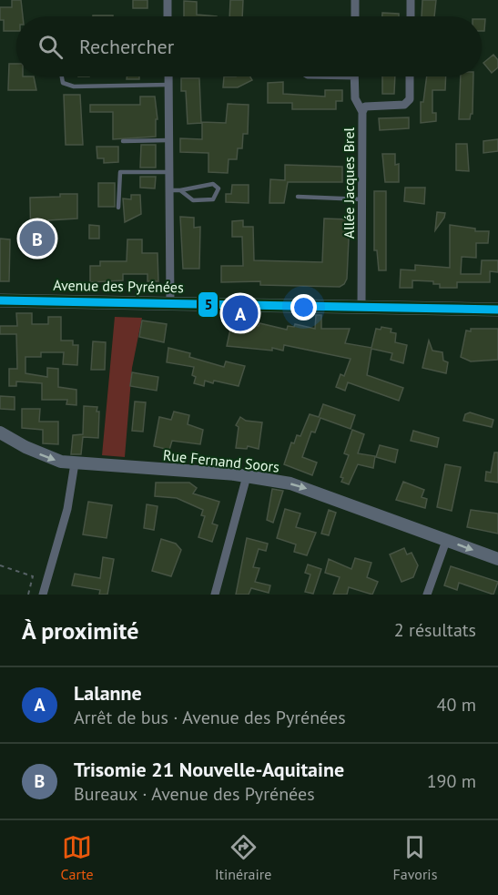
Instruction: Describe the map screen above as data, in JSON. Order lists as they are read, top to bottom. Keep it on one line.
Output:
{"streets":{"main road":["Avenue des Pyrénées"],"street":["Allée Jacques Brel","Rue Fernand Soors"]},"crossings":[["Allée Jacques Brel","Avenue des Pyrénées"]],"one_way":["Rue Fernand Soors"],"lines":["transit line 5"],"page":{"search":"Rechercher","pins":["B","A"],"heading":["À proximité","2 résultats"],"list":[{"mark":"A","name":"Lalanne","note":"Arrêt de bus · Avenue des Pyrénées","value":"40 m"},{"mark":"B","name":"Trisomie 21 Nouvelle-Aquitaine","note":"Bureaux · Avenue des Pyrénées","value":"190 m"}],"nav":["Carte","Itinéraire","Favoris"]}}
